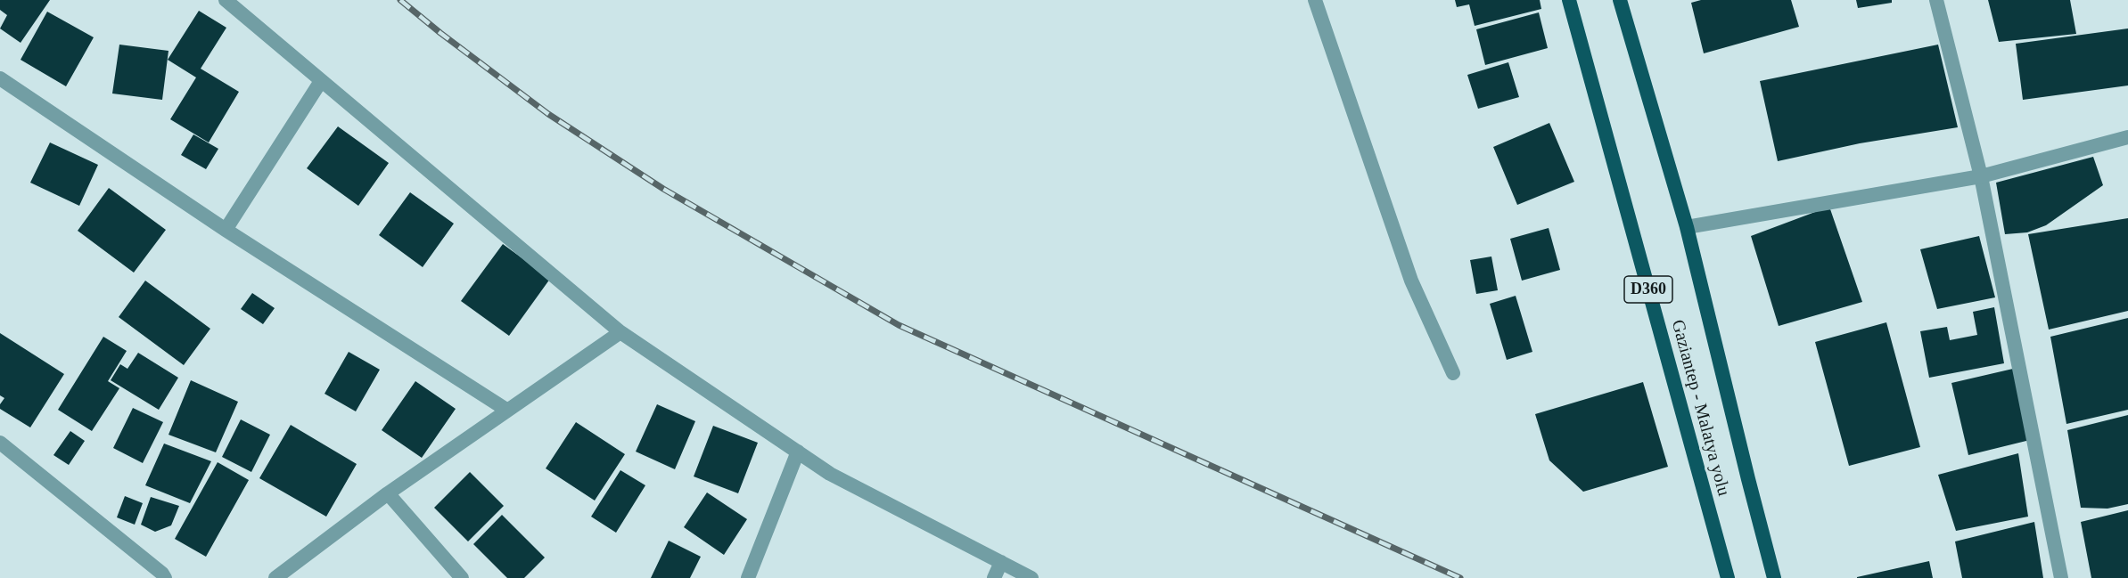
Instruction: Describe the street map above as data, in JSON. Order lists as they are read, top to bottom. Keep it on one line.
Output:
{"streets":{"highway":["D360","Gaziantep - Malatya yolu"]}}
